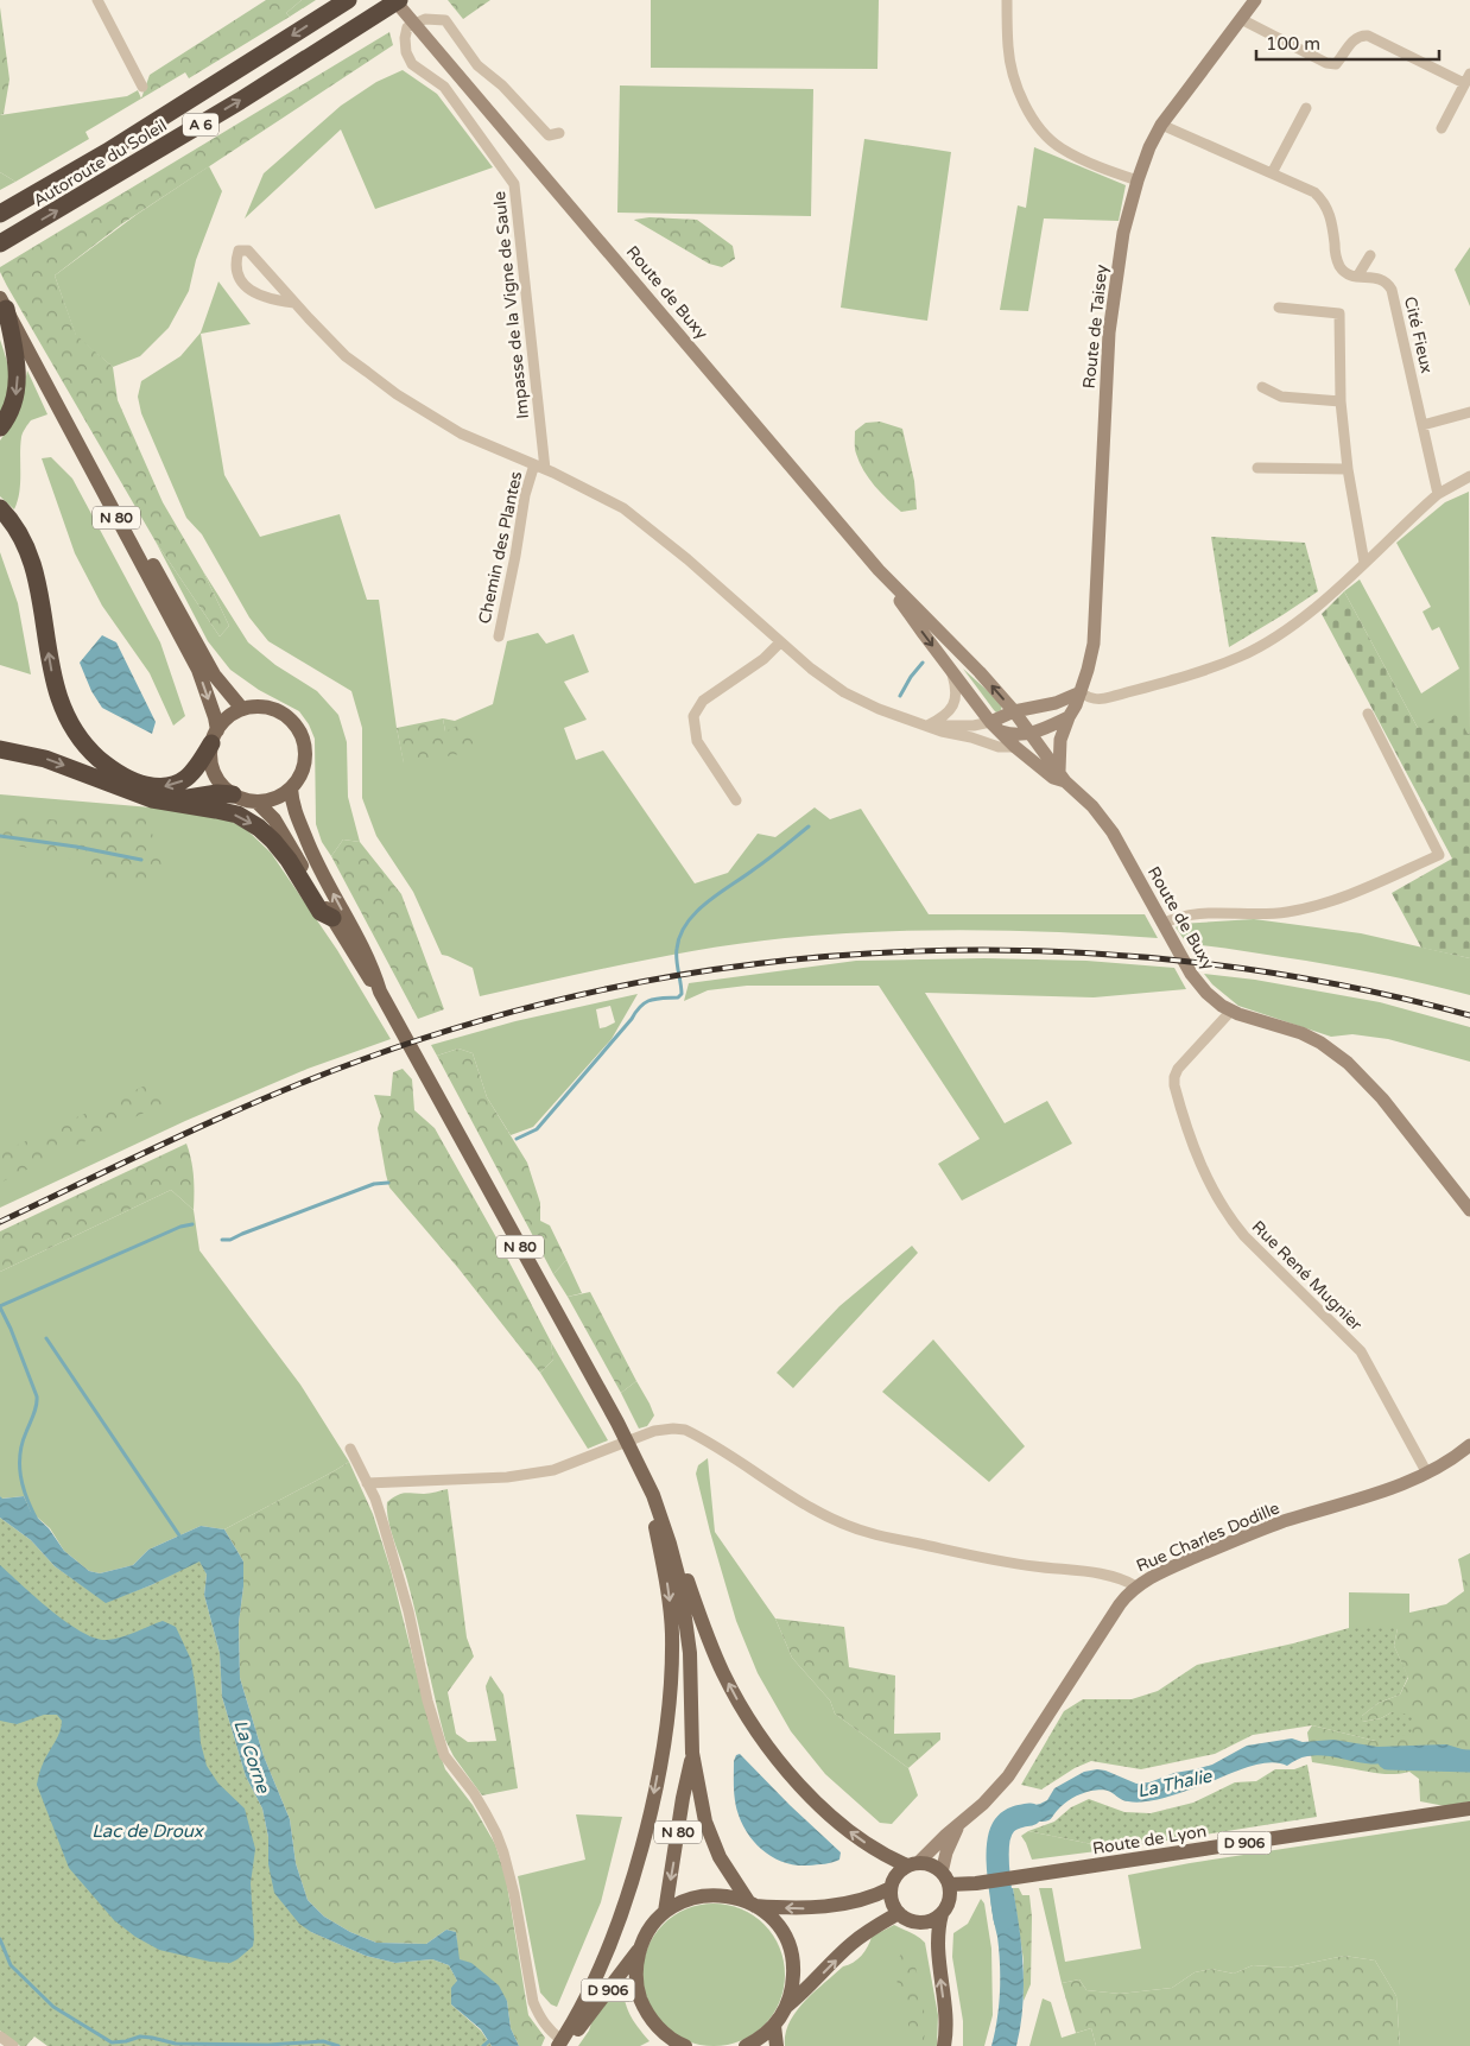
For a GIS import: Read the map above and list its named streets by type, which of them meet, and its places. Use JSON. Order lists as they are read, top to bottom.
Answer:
{
  "streets": {
    "highway": ["A 6", "Autoroute du Soleil"],
    "main road": [
      "Route de Buxy",
      "Route de Taisey",
      "N 80",
      "Rue Charles Dodille",
      "Route de Lyon",
      "D 906"
    ],
    "street": [
      "Impasse de la Vigne de Saule",
      "Cité Fieux",
      "Chemin des Plantes",
      "Rue René Mugnier"
    ]
  },
  "crossings": [
    ["Autoroute du Soleil", "Route de Buxy"],
    ["Route de Buxy", "Route de Taisey"],
    ["Route de Buxy", "Rue René Mugnier"],
    ["Impasse de la Vigne de Saule", "Chemin des Plantes"],
    ["Route de Taisey", "Cité Fieux"],
    ["Rue René Mugnier", "Rue Charles Dodille"],
    ["Rue Charles Dodille", "Route de Lyon"]
  ],
  "water": ["La Corne", "La Thalie", "Lac de Droux"],
  "scale_bar": "100 m"
}
